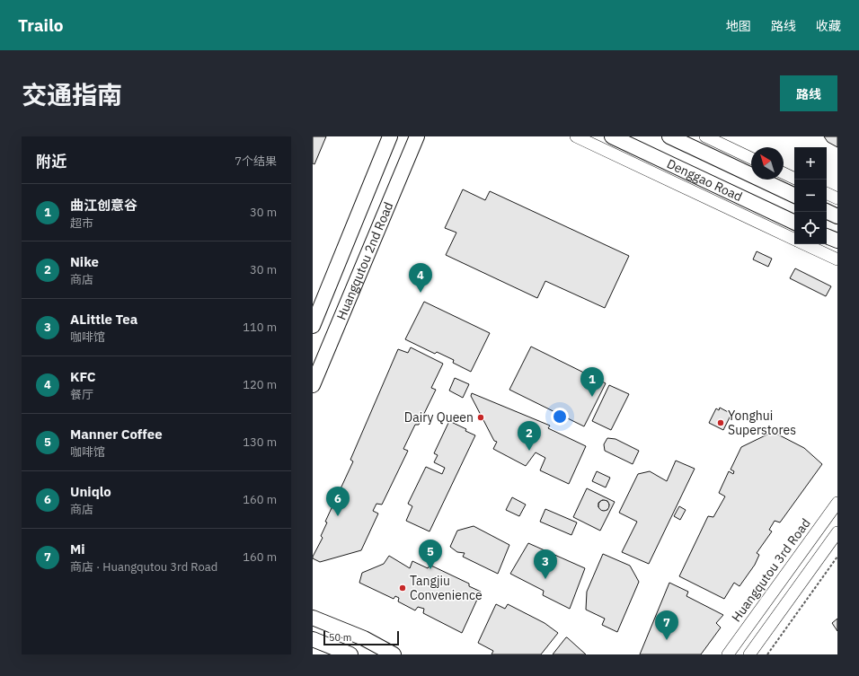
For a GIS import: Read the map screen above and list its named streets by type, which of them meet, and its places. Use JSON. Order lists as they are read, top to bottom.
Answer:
{
  "streets": {
    "main road": ["Denggao Road", "Huangqutou 2nd Road"],
    "street": ["Huangqutou 3rd Road"]
  },
  "places": ["Dairy Queen", "Yonghui Superstores", "Tangjiu Convenience"],
  "scale_bar": "50 m",
  "north": "top left",
  "page": {
    "header": "Trailo",
    "nav": ["地图", "路线", "收藏"],
    "title": "交通指南",
    "buttons": "路线",
    "heading": ["附近", "7个结果"],
    "map_buttons": ["+", "−"],
    "list": [
      {
        "mark": "1",
        "name": "曲江创意谷",
        "note": "超市",
        "value": "30 m"
      },
      {
        "mark": "2",
        "name": "Nike",
        "note": "商店",
        "value": "30 m"
      },
      {
        "mark": "3",
        "name": "ALittle Tea",
        "note": "咖啡馆",
        "value": "110 m"
      },
      {
        "mark": "4",
        "name": "KFC",
        "note": "餐厅",
        "value": "120 m"
      },
      {
        "mark": "5",
        "name": "Manner Coffee",
        "note": "咖啡馆",
        "value": "130 m"
      },
      {
        "mark": "6",
        "name": "Uniqlo",
        "note": "商店",
        "value": "160 m"
      },
      {
        "mark": "7",
        "name": "Mi",
        "note": "商店 · Huangqutou 3rd Road",
        "value": "160 m"
      }
    ],
    "pins": [
      "4",
      "1",
      "2",
      "6",
      "5",
      "3",
      "7"
    ],
    "scale": "50 m"
  }
}
